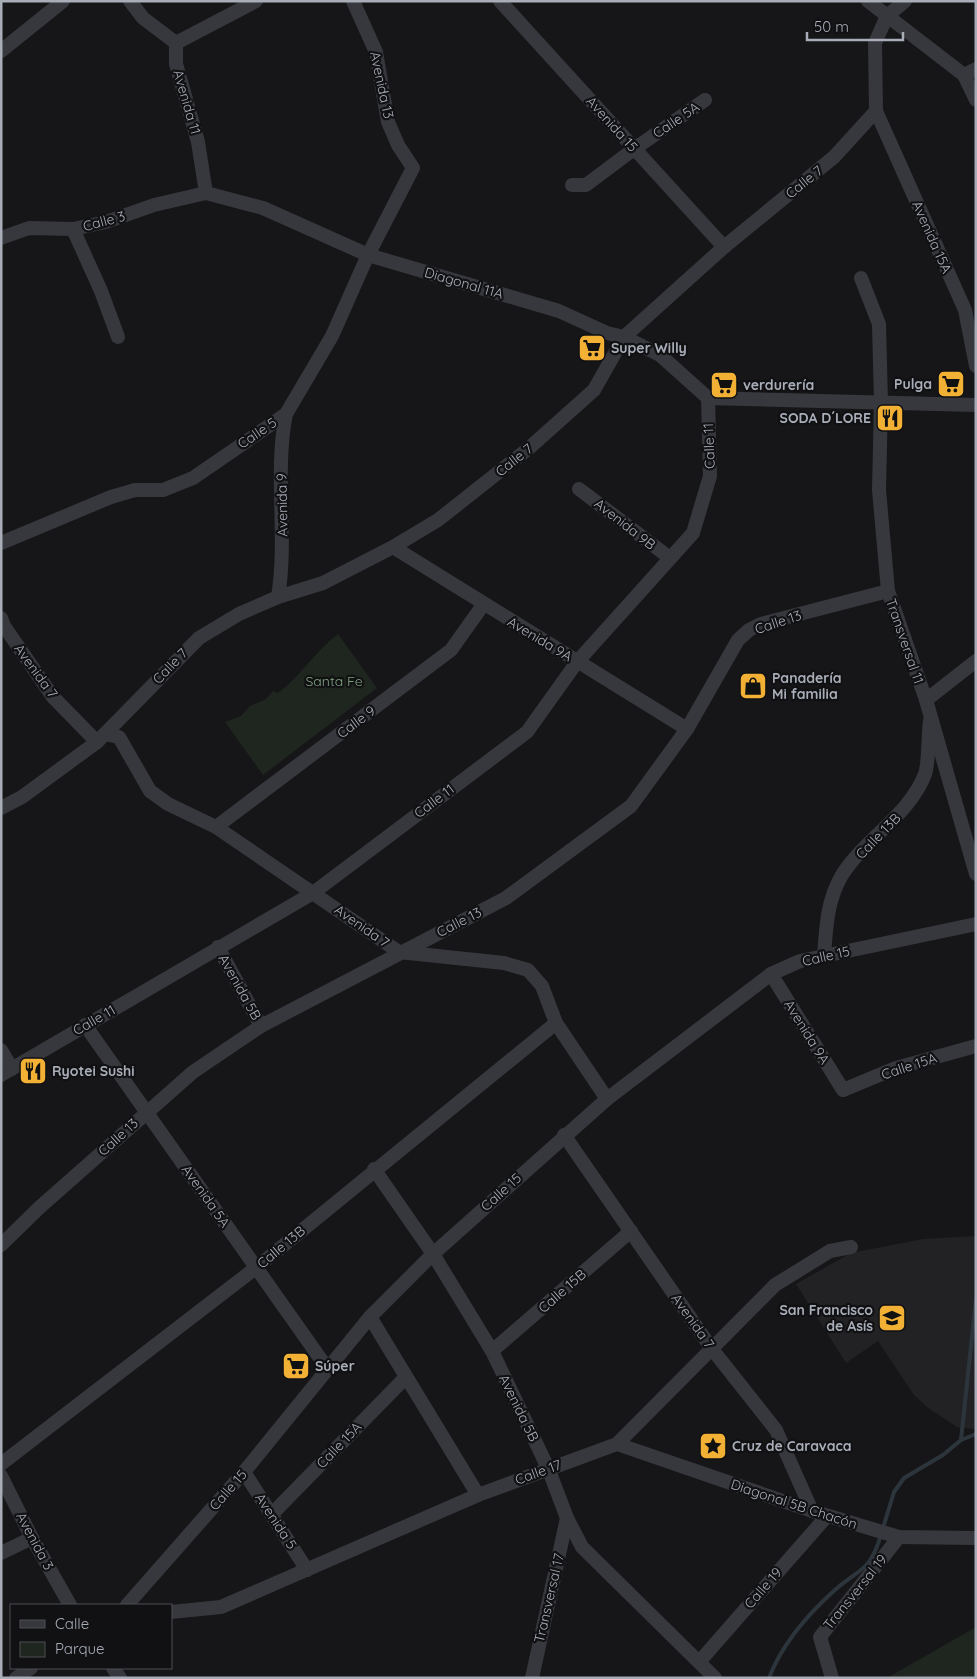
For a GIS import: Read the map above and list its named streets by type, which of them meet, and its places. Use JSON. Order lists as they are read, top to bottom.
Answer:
{
  "streets": {
    "street": [
      "Avenida 13",
      "Avenida 11",
      "Calle 5A",
      "Avenida 15",
      "Calle 7",
      "Calle 3",
      "Avenida 15A",
      "Diagonal 11A",
      "Calle 5",
      "Calle 11",
      "Avenida 9",
      "Avenida 9B",
      "Calle 13",
      "Avenida 9A",
      "Transversal 11",
      "Avenida 7",
      "Calle 9",
      "Calle 13B",
      "Calle 15",
      "Avenida 5B",
      "Calle 15A",
      "Avenida 5A",
      "Calle 15B",
      "Calle 17",
      "Diagonal 5B Chacón",
      "Avenida 5",
      "Avenida 3",
      "Calle 19",
      "Transversal 19",
      "Transversal 17"
    ]
  },
  "crossings": [
    ["Avenida 13", "Calle 5"],
    ["Avenida 11", "Calle 3"],
    ["Avenida 11", "Diagonal 11A"],
    ["Calle 5A", "Avenida 15"],
    ["Avenida 15", "Calle 7"],
    ["Calle 7", "Avenida 15A"],
    ["Calle 7", "Diagonal 11A"],
    ["Calle 7", "Avenida 9"],
    ["Calle 7", "Avenida 9A"],
    ["Calle 7", "Avenida 7"],
    ["Calle 3", "Diagonal 11A"],
    ["Diagonal 11A", "Calle 5"],
    ["Diagonal 11A", "Calle 11"],
    ["Calle 5", "Avenida 9"],
    ["Calle 11", "Avenida 9B"],
    ["Calle 11", "Avenida 9A"],
    ["Calle 11", "Avenida 7"],
    ["Calle 11", "Avenida 5B"],
    ["Calle 11", "Avenida 5A"],
    ["Calle 13", "Avenida 9A"],
    ["Calle 13", "Transversal 11"],
    ["Calle 13", "Avenida 7"],
    ["Calle 13", "Avenida 5B"],
    ["Calle 13", "Avenida 5A"],
    ["Avenida 9A", "Calle 9"],
    ["Avenida 9A", "Calle 15"],
    ["Avenida 9A", "Calle 15A"],
    ["Transversal 11", "Calle 13B"],
    ["Avenida 7", "Calle 9"],
    ["Avenida 7", "Calle 13B"],
    ["Avenida 7", "Calle 15"],
    ["Avenida 7", "Calle 15B"],
    ["Avenida 7", "Calle 17"],
    ["Avenida 7", "Diagonal 5B Chacón"],
    ["Calle 13B", "Calle 15"],
    ["Calle 13B", "Avenida 5B"],
    ["Calle 13B", "Avenida 5A"],
    ["Calle 15", "Avenida 5B"],
    ["Calle 15", "Avenida 5A"],
    ["Calle 15", "Avenida 5"],
    ["Avenida 5B", "Calle 15B"],
    ["Avenida 5B", "Calle 17"],
    ["Avenida 5B", "Calle 19"],
    ["Avenida 5B", "Transversal 17"],
    ["Calle 15A", "Avenida 5"],
    ["Calle 17", "Diagonal 5B Chacón"],
    ["Calle 17", "Avenida 5"],
    ["Diagonal 5B Chacón", "Calle 19"],
    ["Diagonal 5B Chacón", "Transversal 19"]
  ],
  "parks": ["Santa Fe"],
  "places": {
    "supermarket": [
      "Super Willy",
      "Pulga",
      "verdurería",
      "Súper"
    ],
    "restaurant": ["SODA D´LORE", "Ryotei Sushi"],
    "shop": ["Panadería Mi familia"],
    "school or university": ["San Francisco de Asís"],
    "place": ["Cruz de Caravaca"]
  },
  "legend": ["Calle", "Parque"],
  "scale_bar": "50 m"
}
